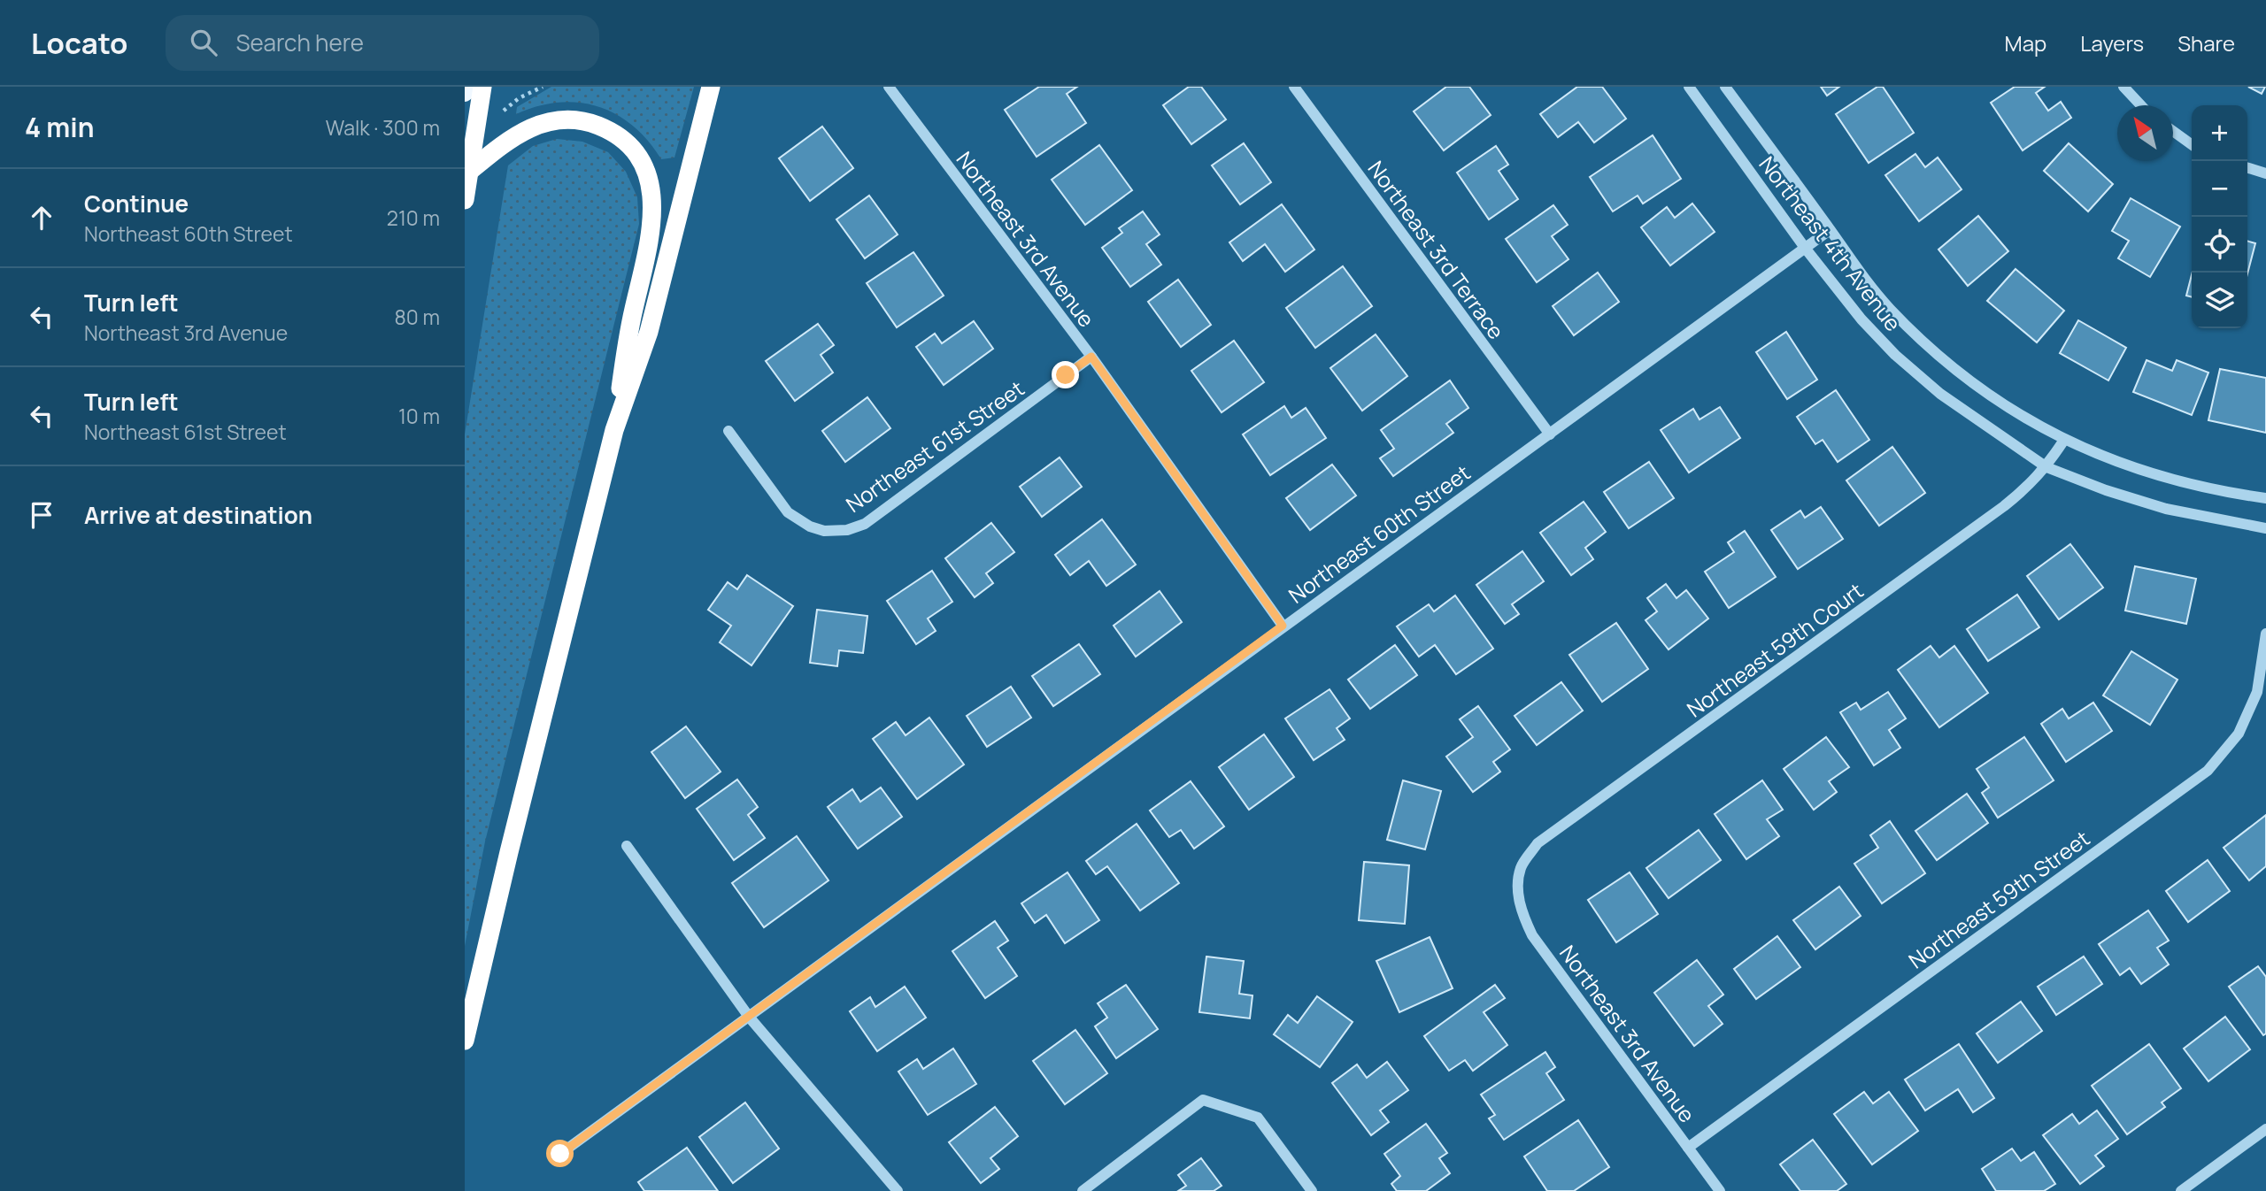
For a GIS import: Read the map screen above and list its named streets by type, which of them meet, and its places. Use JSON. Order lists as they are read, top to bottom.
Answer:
{
  "streets": {
    "street": [
      "Northeast 3rd Avenue",
      "Northeast 4th Avenue",
      "Northeast 3rd Terrace",
      "Northeast 61st Street",
      "Northeast 60th Street",
      "Northeast 59th Court",
      "Northeast 59th Street"
    ]
  },
  "crossings": [
    ["Northeast 3rd Avenue", "Northeast 61st Street"],
    ["Northeast 3rd Avenue", "Northeast 60th Street"],
    ["Northeast 3rd Avenue", "Northeast 59th Court"],
    ["Northeast 3rd Avenue", "Northeast 59th Street"],
    ["Northeast 4th Avenue", "Northeast 60th Street"],
    ["Northeast 4th Avenue", "Northeast 59th Court"],
    ["Northeast 3rd Terrace", "Northeast 60th Street"]
  ],
  "north": "top left",
  "page": {
    "header": "Locato",
    "search": "Search here",
    "nav": ["Map", "Layers", "Share"],
    "heading": ["4 min", "Walk · 300 m"],
    "map_buttons": ["+", "−"],
    "list": [
      ["Continue", "Northeast 60th Street", "210 m"],
      ["Turn left", "Northeast 3rd Avenue", "80 m"],
      ["Turn left", "Northeast 61st Street", "10 m"],
      "Arrive at destination"
    ]
  }
}
